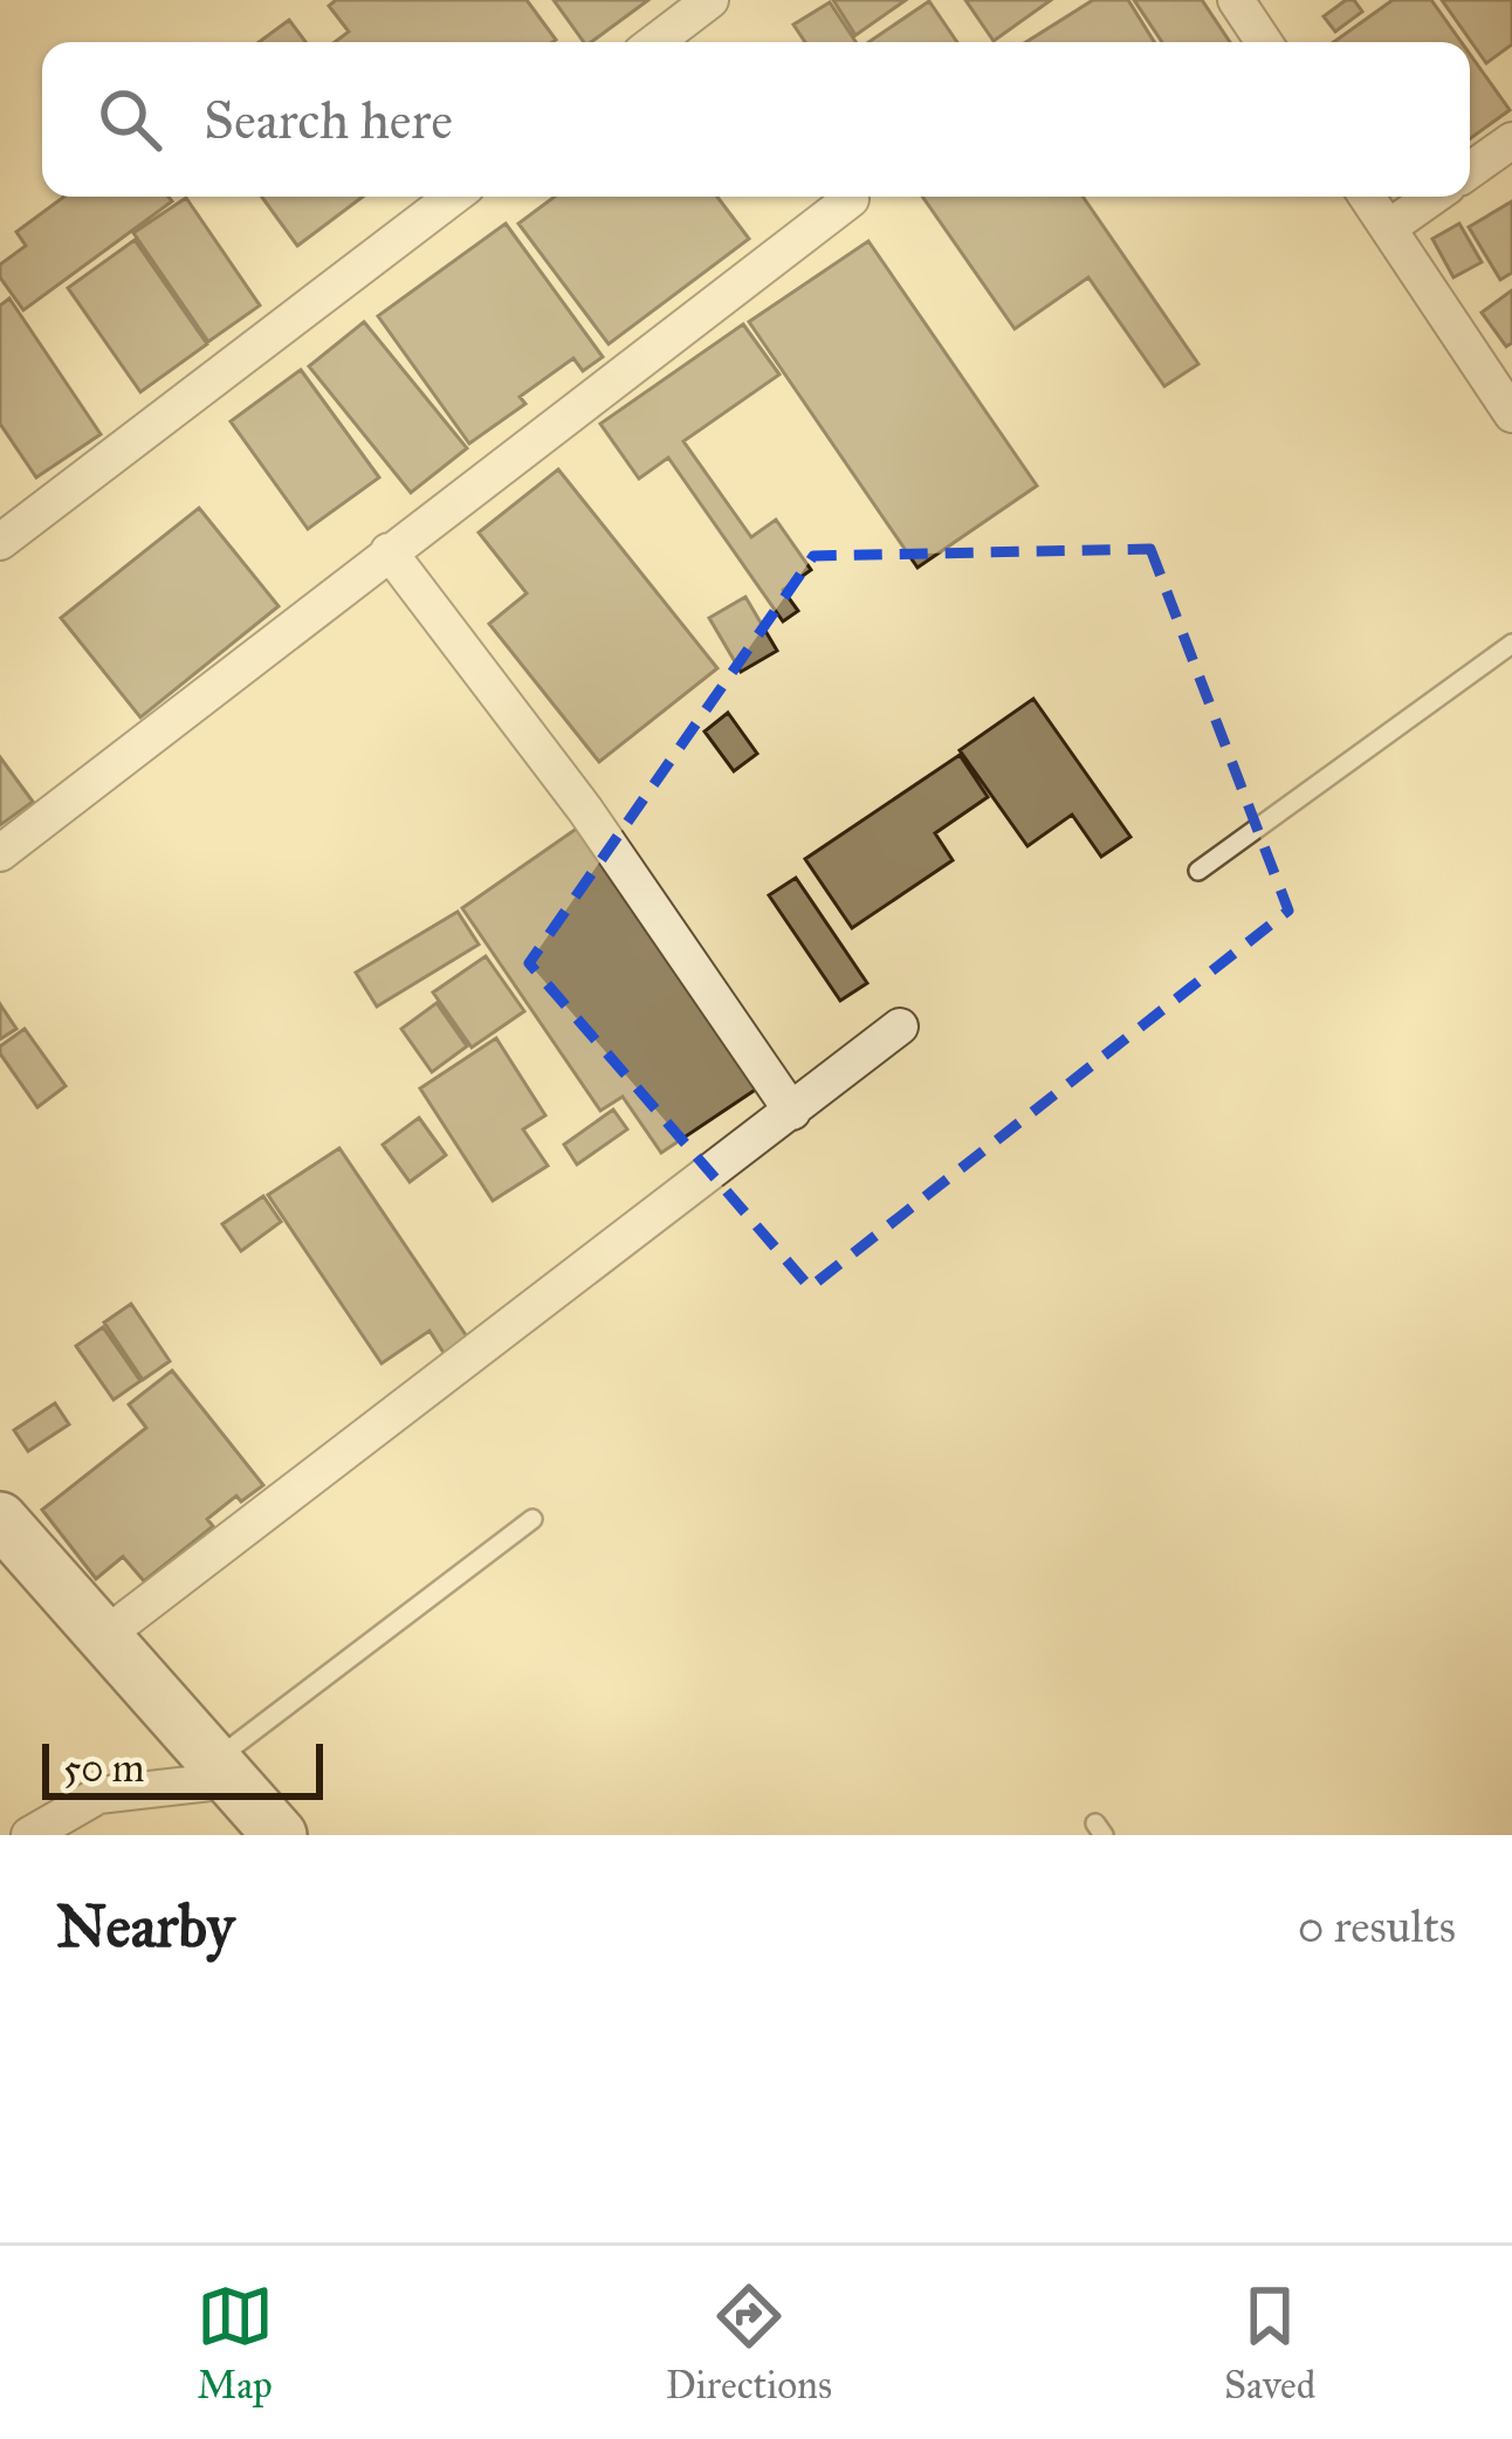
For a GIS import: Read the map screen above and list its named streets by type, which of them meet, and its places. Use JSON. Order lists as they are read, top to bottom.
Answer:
{
  "scale_bar": "50 m",
  "page": {
    "search": "Search here",
    "scale": "50 m",
    "heading": ["Nearby", "0 results"],
    "nav": ["Map", "Directions", "Saved"]
  }
}
